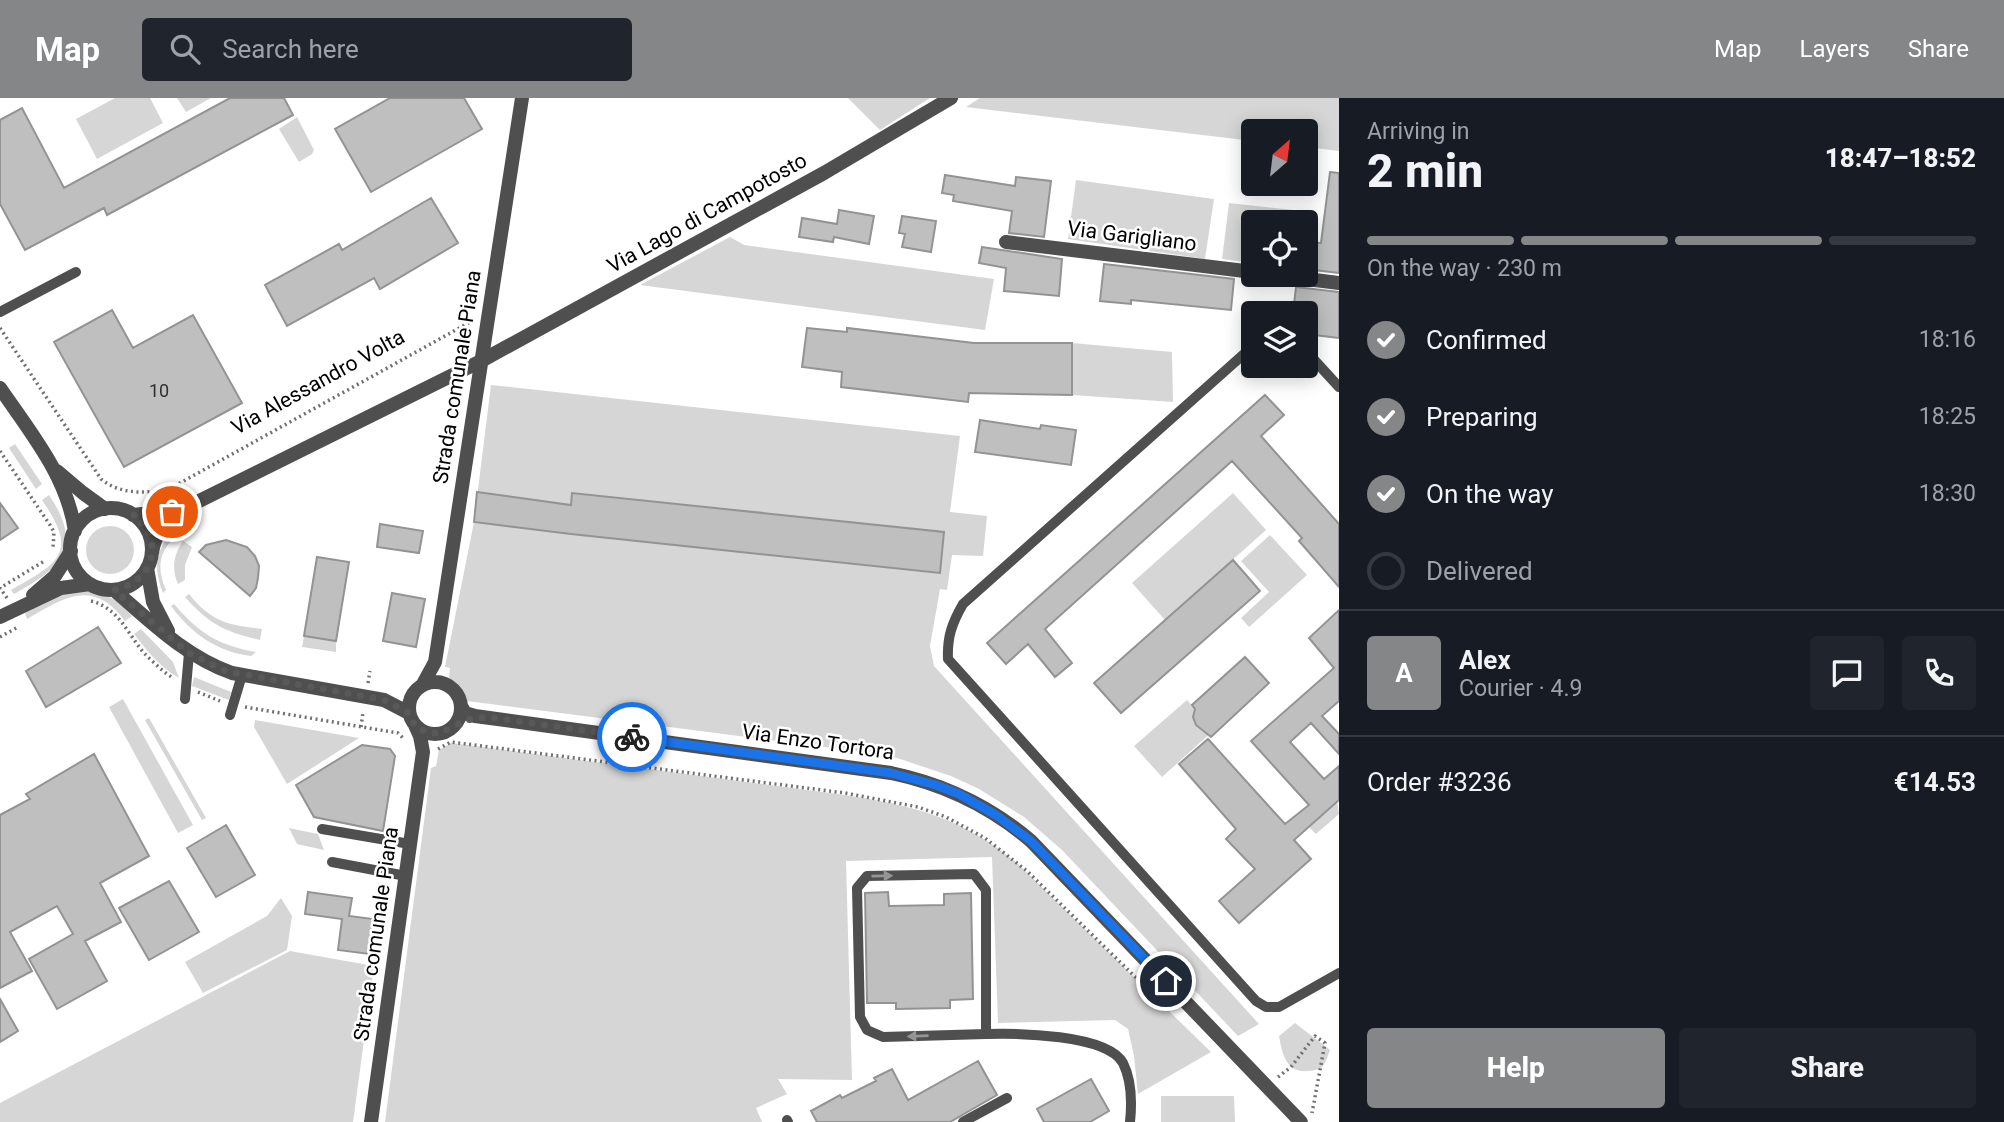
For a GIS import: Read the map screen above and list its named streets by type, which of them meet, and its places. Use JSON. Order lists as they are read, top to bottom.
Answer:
{
  "streets": {
    "street": [
      "Via Lago di Campotosto",
      "Via Garigliano",
      "Strada comunale Piana",
      "Via Enzo Tortora"
    ],
    "path": ["Via Alessandro Volta"]
  },
  "crossings": [
    ["Via Lago di Campotosto", "Strada comunale Piana"],
    ["Strada comunale Piana", "Via Alessandro Volta"],
    ["Strada comunale Piana", "Via Enzo Tortora"]
  ],
  "house_numbers": ["10"],
  "north": "top right",
  "page": {
    "header": "Map",
    "search": "Search here",
    "nav": ["Map", "Layers", "Share"],
    "heading": ["2 min", "Arriving in", "18:47–18:52"],
    "panel": [
      "Alex",
      "Courier · 4.9",
      "Order #3236",
      "€14.53"
    ],
    "bar": "On the way · 230 m",
    "list": [
      ["Confirmed", "18:16"],
      ["Preparing", "18:25"],
      ["On the way", "18:30"],
      "Delivered"
    ],
    "round": "A",
    "buttons": ["Help", "Share"]
  }
}
